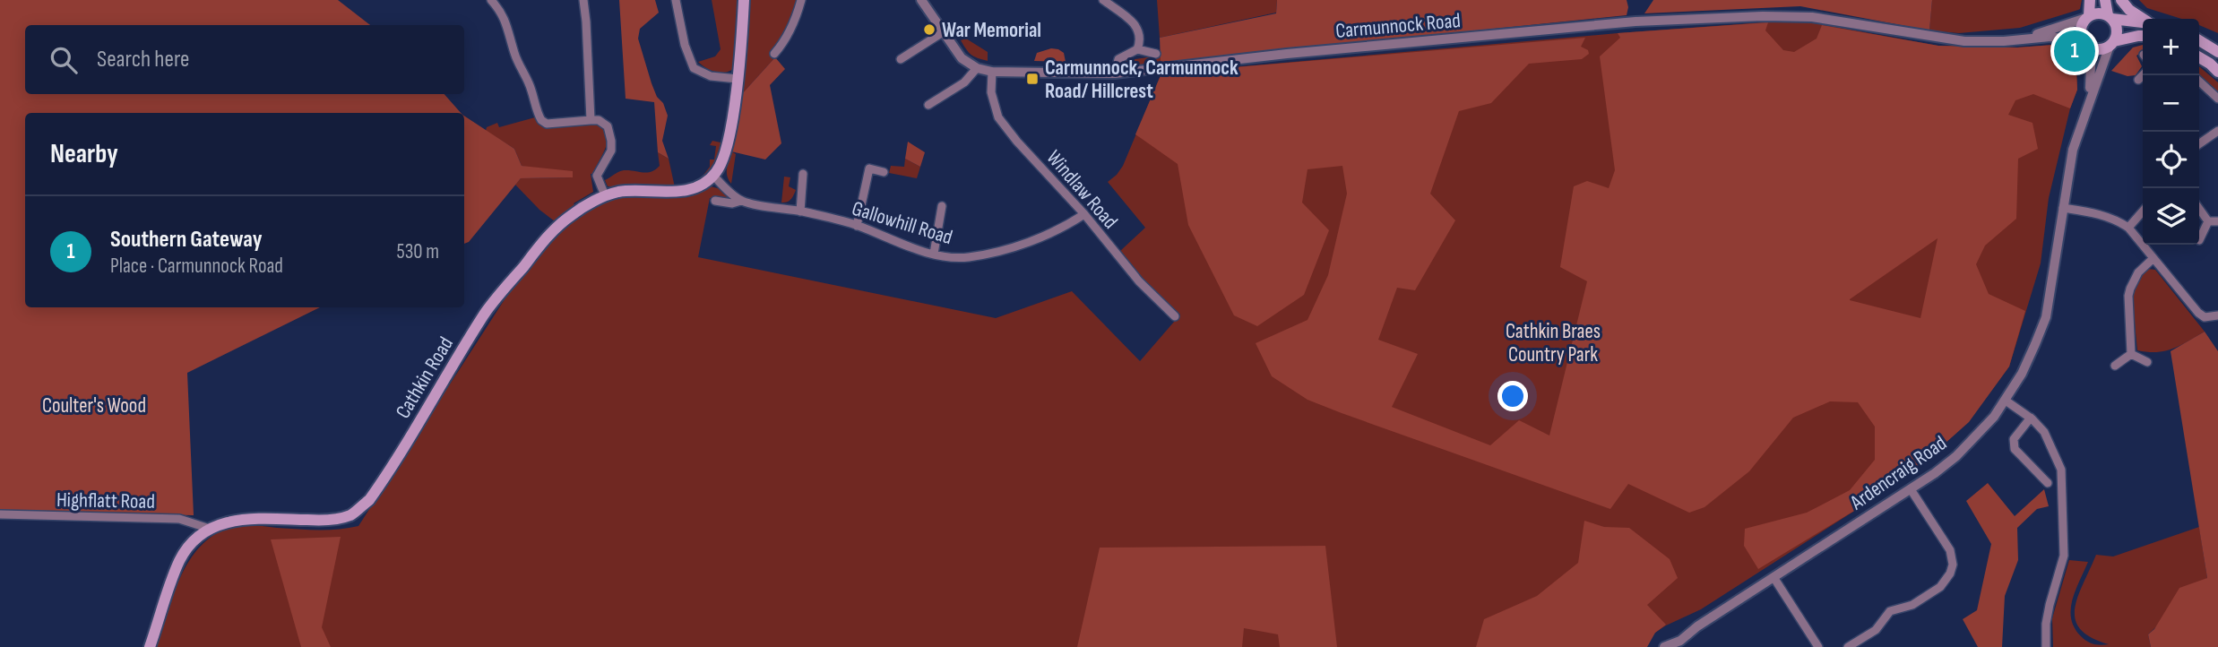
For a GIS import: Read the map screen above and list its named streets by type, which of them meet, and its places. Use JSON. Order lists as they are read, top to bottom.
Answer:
{
  "streets": {
    "main road": ["Cathkin Road"],
    "street": [
      "Carmunnock Road",
      "Windlaw Road",
      "Gallowhill Road",
      "Ardencraig Road",
      "Highflatt Road"
    ]
  },
  "crossings": [
    ["Carmunnock Road", "Windlaw Road"],
    ["Carmunnock Road", "Ardencraig Road"],
    ["Windlaw Road", "Gallowhill Road"],
    ["Cathkin Road", "Highflatt Road"]
  ],
  "parks": ["Cathkin Braes Country Park", "Coulter's Wood"],
  "places": {
    "other": ["War Memorial"],
    "transit": ["Carmunnock, Carmunnock Road/ Hillcrest"]
  },
  "page": {
    "map_buttons": ["+", "−"],
    "search": "Search here",
    "pins": "1",
    "heading": "Nearby",
    "list": [
      {
        "mark": "1",
        "name": "Southern Gateway",
        "note": "Place · Carmunnock Road",
        "value": "530 m"
      }
    ]
  }
}
